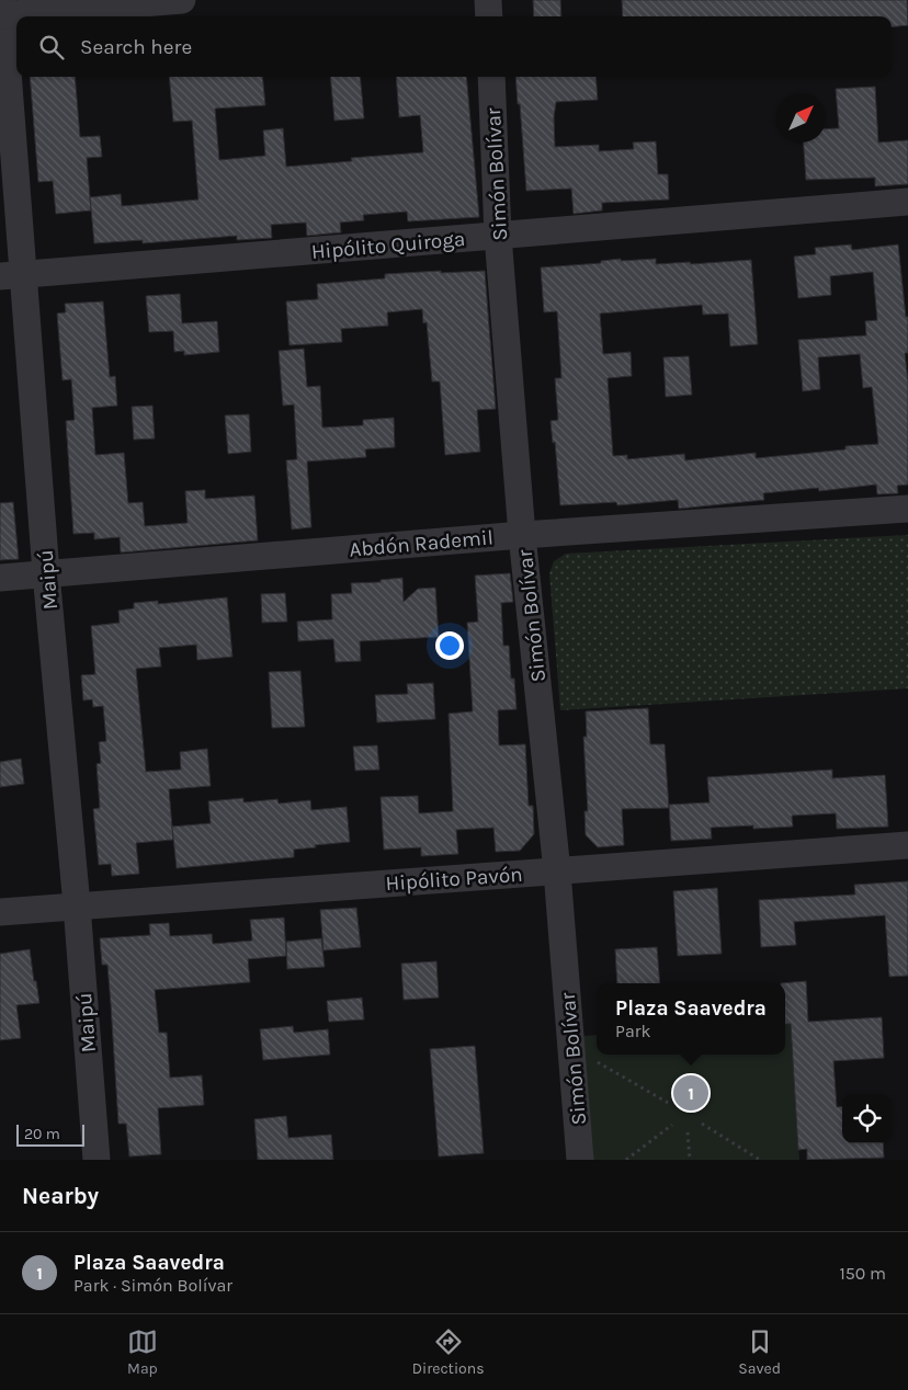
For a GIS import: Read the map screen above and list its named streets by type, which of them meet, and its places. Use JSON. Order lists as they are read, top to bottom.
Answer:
{
  "streets": {
    "street": [
      "Simón Bolívar",
      "Hipólito Quiroga",
      "Abdón Rademil",
      "Maipú",
      "Hipólito Pavón"
    ]
  },
  "crossings": [
    ["Simón Bolívar", "Hipólito Quiroga"],
    ["Simón Bolívar", "Abdón Rademil"],
    ["Simón Bolívar", "Hipólito Pavón"],
    ["Hipólito Quiroga", "Maipú"],
    ["Abdón Rademil", "Maipú"],
    ["Maipú", "Hipólito Pavón"]
  ],
  "scale_bar": "20 m",
  "north": "top right",
  "page": {
    "search": "Search here",
    "popup": ["Plaza Saavedra", "Park"],
    "pins": "1",
    "scale": "20 m",
    "heading": "Nearby",
    "list": [
      {
        "mark": "1",
        "name": "Plaza Saavedra",
        "note": "Park · Simón Bolívar",
        "value": "150 m"
      }
    ],
    "nav": ["Map", "Directions", "Saved"]
  }
}
